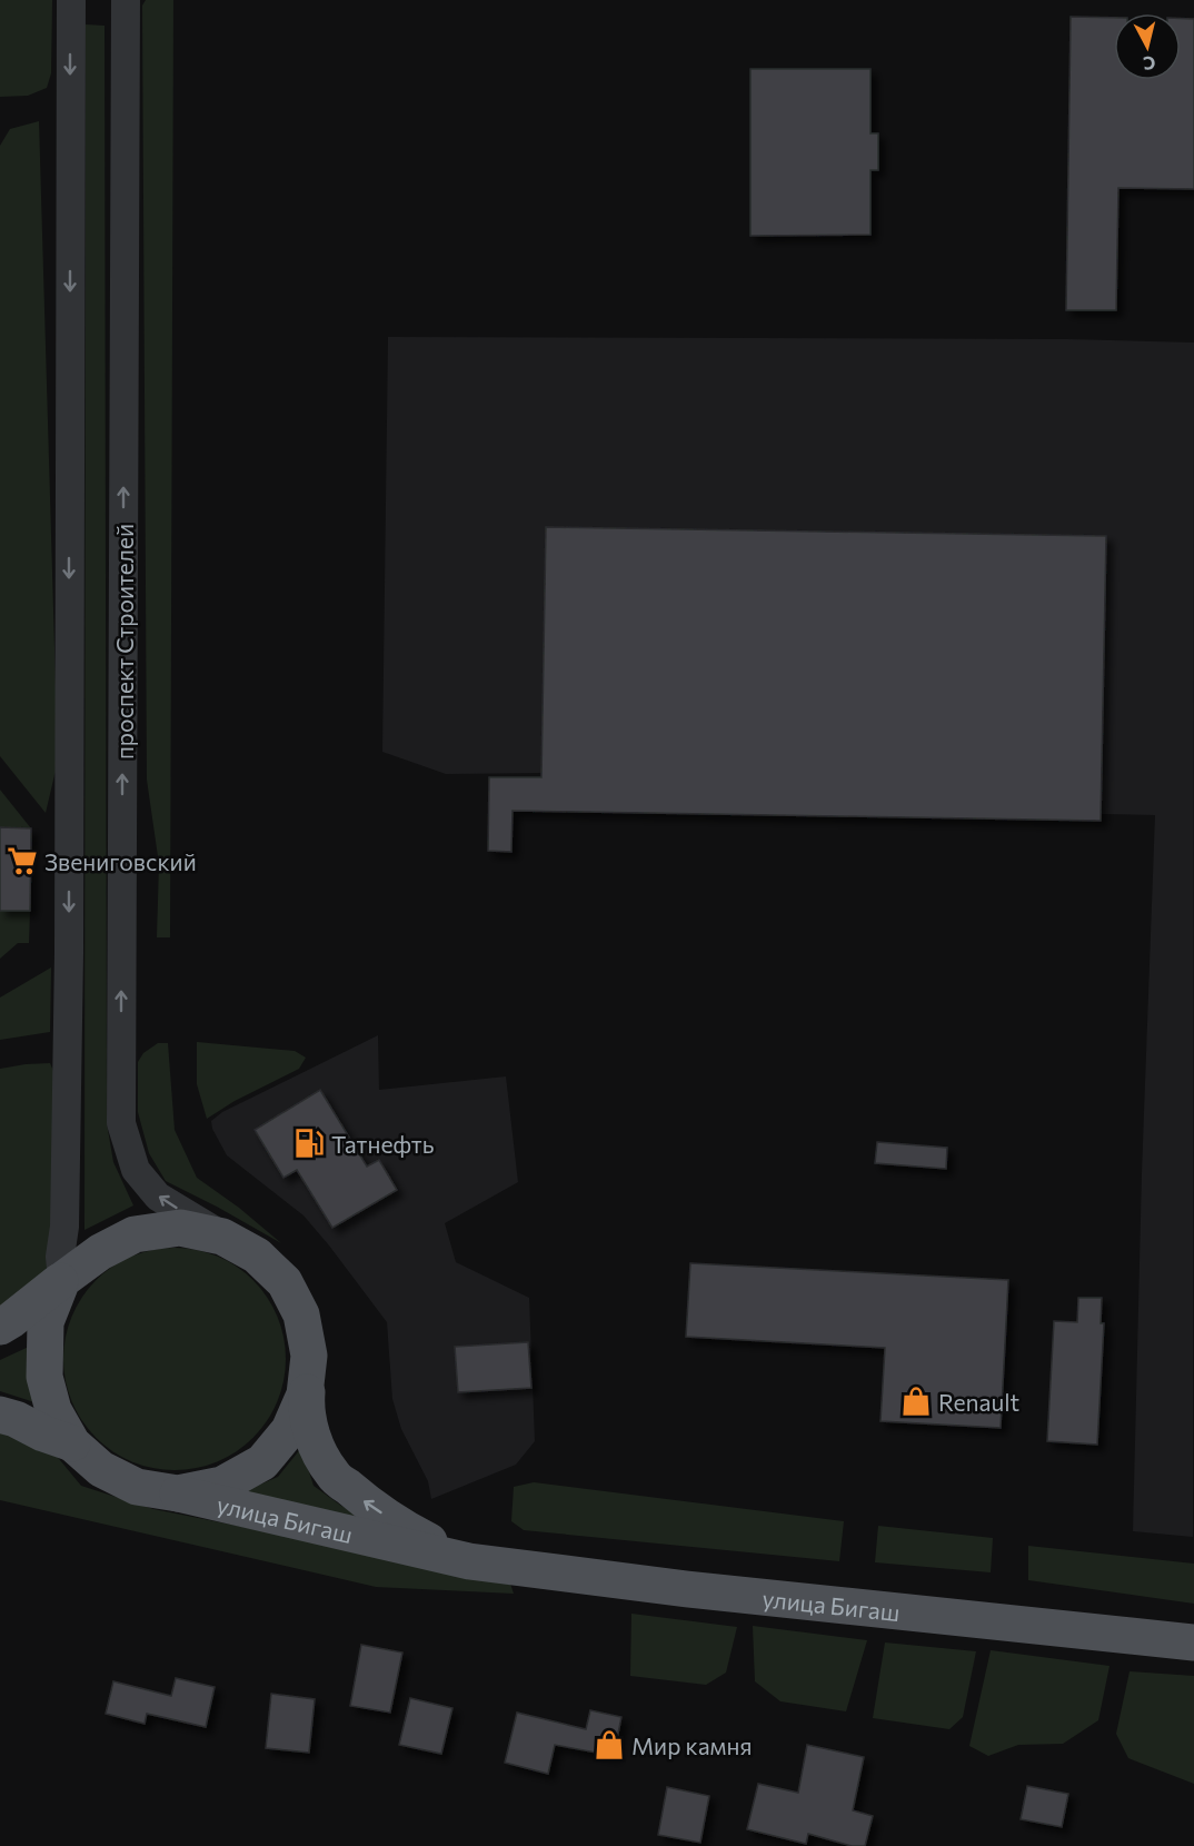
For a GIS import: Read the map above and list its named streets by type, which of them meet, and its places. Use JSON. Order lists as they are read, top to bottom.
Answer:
{
  "streets": {
    "main road": ["улица Бигаш"],
    "street": ["проспект Строителей"]
  },
  "places": {
    "supermarket": ["Звениговский"],
    "fuel station": ["Татнефть"],
    "shop": ["Renault", "Мир камня"]
  },
  "north": "bottom"
}
